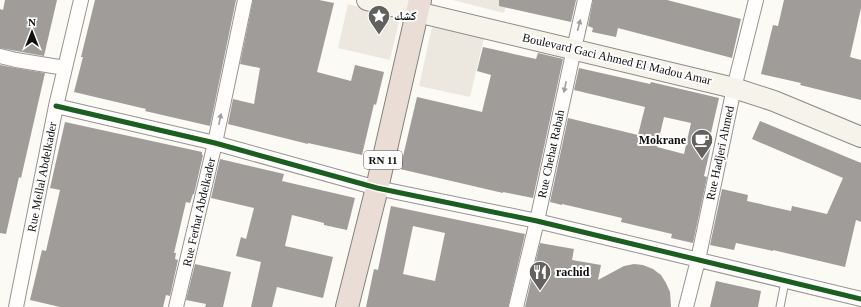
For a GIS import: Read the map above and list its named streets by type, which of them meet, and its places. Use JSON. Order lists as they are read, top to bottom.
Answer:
{
  "streets": {
    "highway": ["RN 11"],
    "main road": ["Boulevard Gaci Ahmed El Madou Amar"],
    "street": [
      "Rue Hadjeri Ahmed",
      "Rue Chehat Rabah",
      "Rue Mellal Abdelkader",
      "Rue Ferhat Abdelkader"
    ]
  },
  "crossings": [
    ["Boulevard Gaci Ahmed El Madou Amar", "Rue Hadjeri Ahmed"],
    ["Boulevard Gaci Ahmed El Madou Amar", "Rue Chehat Rabah"],
    ["Boulevard Gaci Ahmed El Madou Amar", "RN 11"]
  ],
  "one_way": ["Rue Ferhat Abdelkader"],
  "places": {
    "place": ["كشك"],
    "cafe": ["Mokrane"],
    "restaurant": ["rachid"]
  },
  "north": "top"
}
